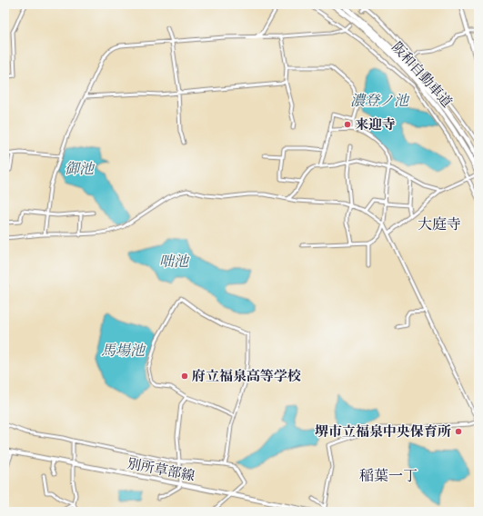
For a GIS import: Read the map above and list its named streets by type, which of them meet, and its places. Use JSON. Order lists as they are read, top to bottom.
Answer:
{
  "streets": {
    "highway": ["阪和自動車道"],
    "main road": ["別所草部線"]
  },
  "districts": ["大庭寺", "稲葉一丁"],
  "water": [
    "濃登ノ池",
    "御池",
    "咄池",
    "馬場池"
  ],
  "places": ["来迎寺", "府立福泉高等学校", "堺市立福泉中央保育所"]
}
